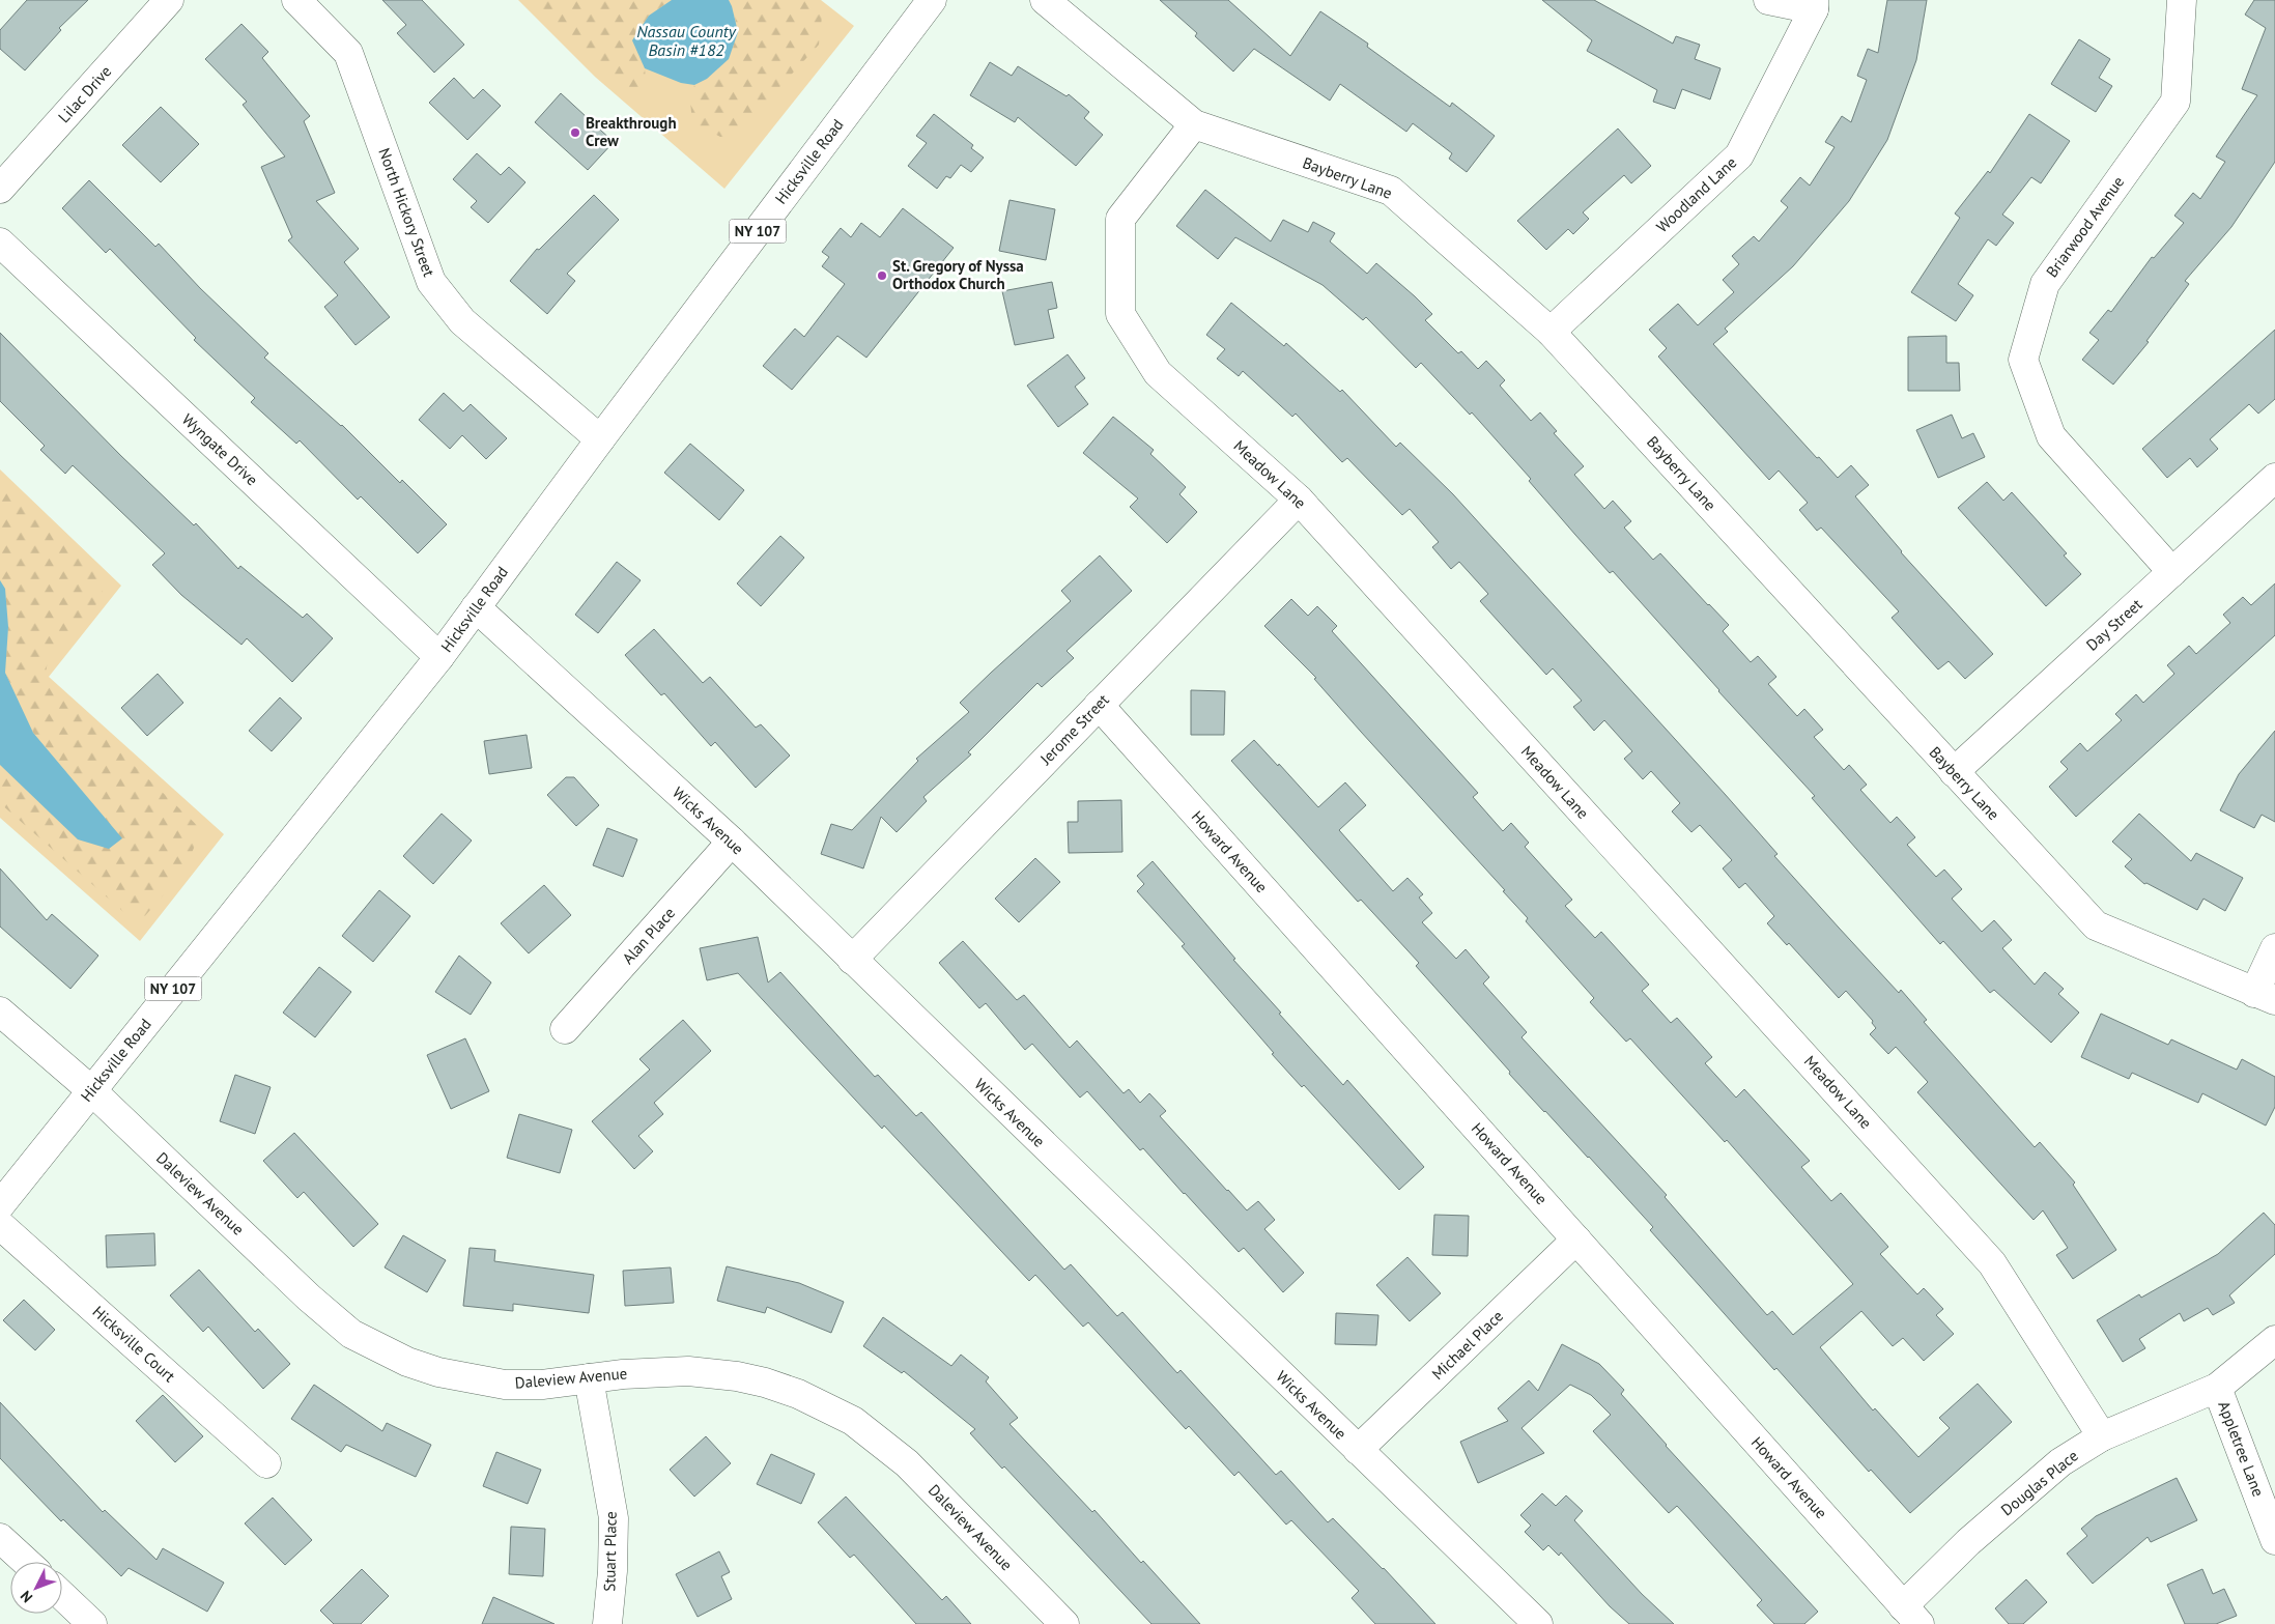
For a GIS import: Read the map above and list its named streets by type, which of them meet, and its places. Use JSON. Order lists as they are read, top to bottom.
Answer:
{
  "streets": {
    "street": [
      "Lilac Drive",
      "Hicksville Road",
      "Bayberry Lane",
      "Woodland Lane",
      "North Hickory Street",
      "Briarwood Avenue",
      "NY 107",
      "Wyngate Drive",
      "Meadow Lane",
      "Day Street",
      "Jerome Street",
      "Wicks Avenue",
      "Howard Avenue",
      "Alan Place",
      "Daleview Avenue",
      "Hicksville Court",
      "Michael Place",
      "Appletree Lane",
      "Douglas Place",
      "Stuart Place"
    ]
  },
  "crossings": [
    ["Hicksville Road", "North Hickory Street"],
    ["Hicksville Road", "Wyngate Drive"],
    ["Hicksville Road", "Wicks Avenue"],
    ["Hicksville Road", "Daleview Avenue"],
    ["Bayberry Lane", "Woodland Lane"],
    ["Bayberry Lane", "Meadow Lane"],
    ["Bayberry Lane", "Day Street"],
    ["Briarwood Avenue", "Day Street"],
    ["Meadow Lane", "Jerome Street"],
    ["Meadow Lane", "Douglas Place"],
    ["Jerome Street", "Wicks Avenue"],
    ["Jerome Street", "Howard Avenue"],
    ["Wicks Avenue", "Alan Place"],
    ["Wicks Avenue", "Michael Place"],
    ["Howard Avenue", "Michael Place"],
    ["Howard Avenue", "Douglas Place"],
    ["Daleview Avenue", "Stuart Place"],
    ["Appletree Lane", "Douglas Place"]
  ],
  "water": ["Nassau County Basin #182"],
  "places": ["Breakthrough Crew", "St. Gregory of Nyssa Orthodox Church"],
  "north": "bottom left"
}
